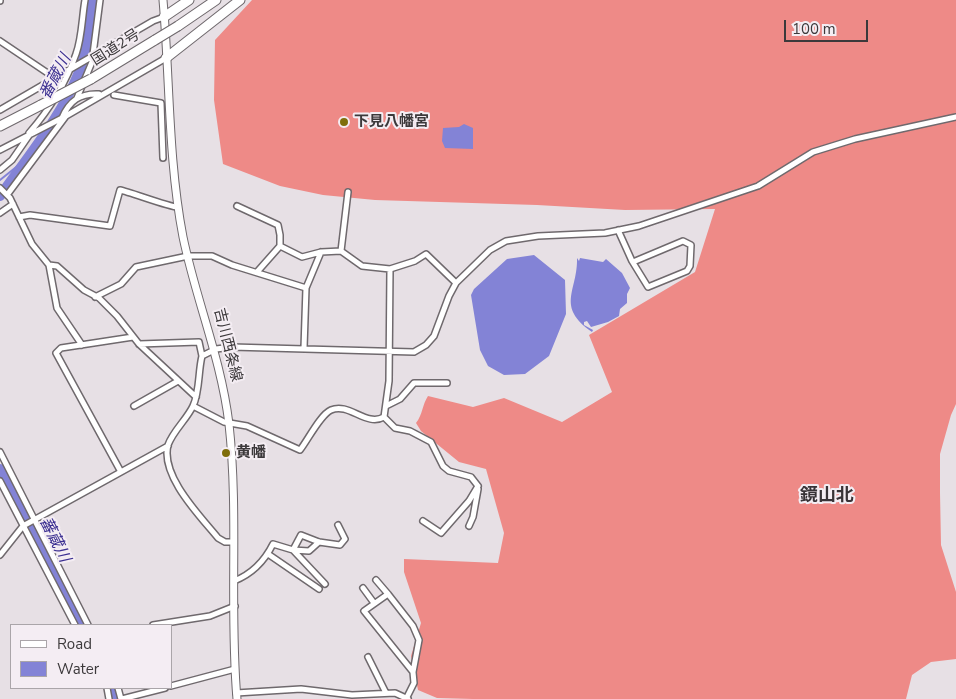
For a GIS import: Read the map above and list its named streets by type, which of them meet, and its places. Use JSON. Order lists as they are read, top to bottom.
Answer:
{
  "streets": {
    "highway": ["国道2号"],
    "main road": ["吉川西条線"]
  },
  "districts": ["鏡山北"],
  "water": ["番蔵川", "蕃蔵川"],
  "places": ["下見八幡宮", "黄幡"],
  "legend": ["Road", "Water"],
  "scale_bar": "100 m"
}
